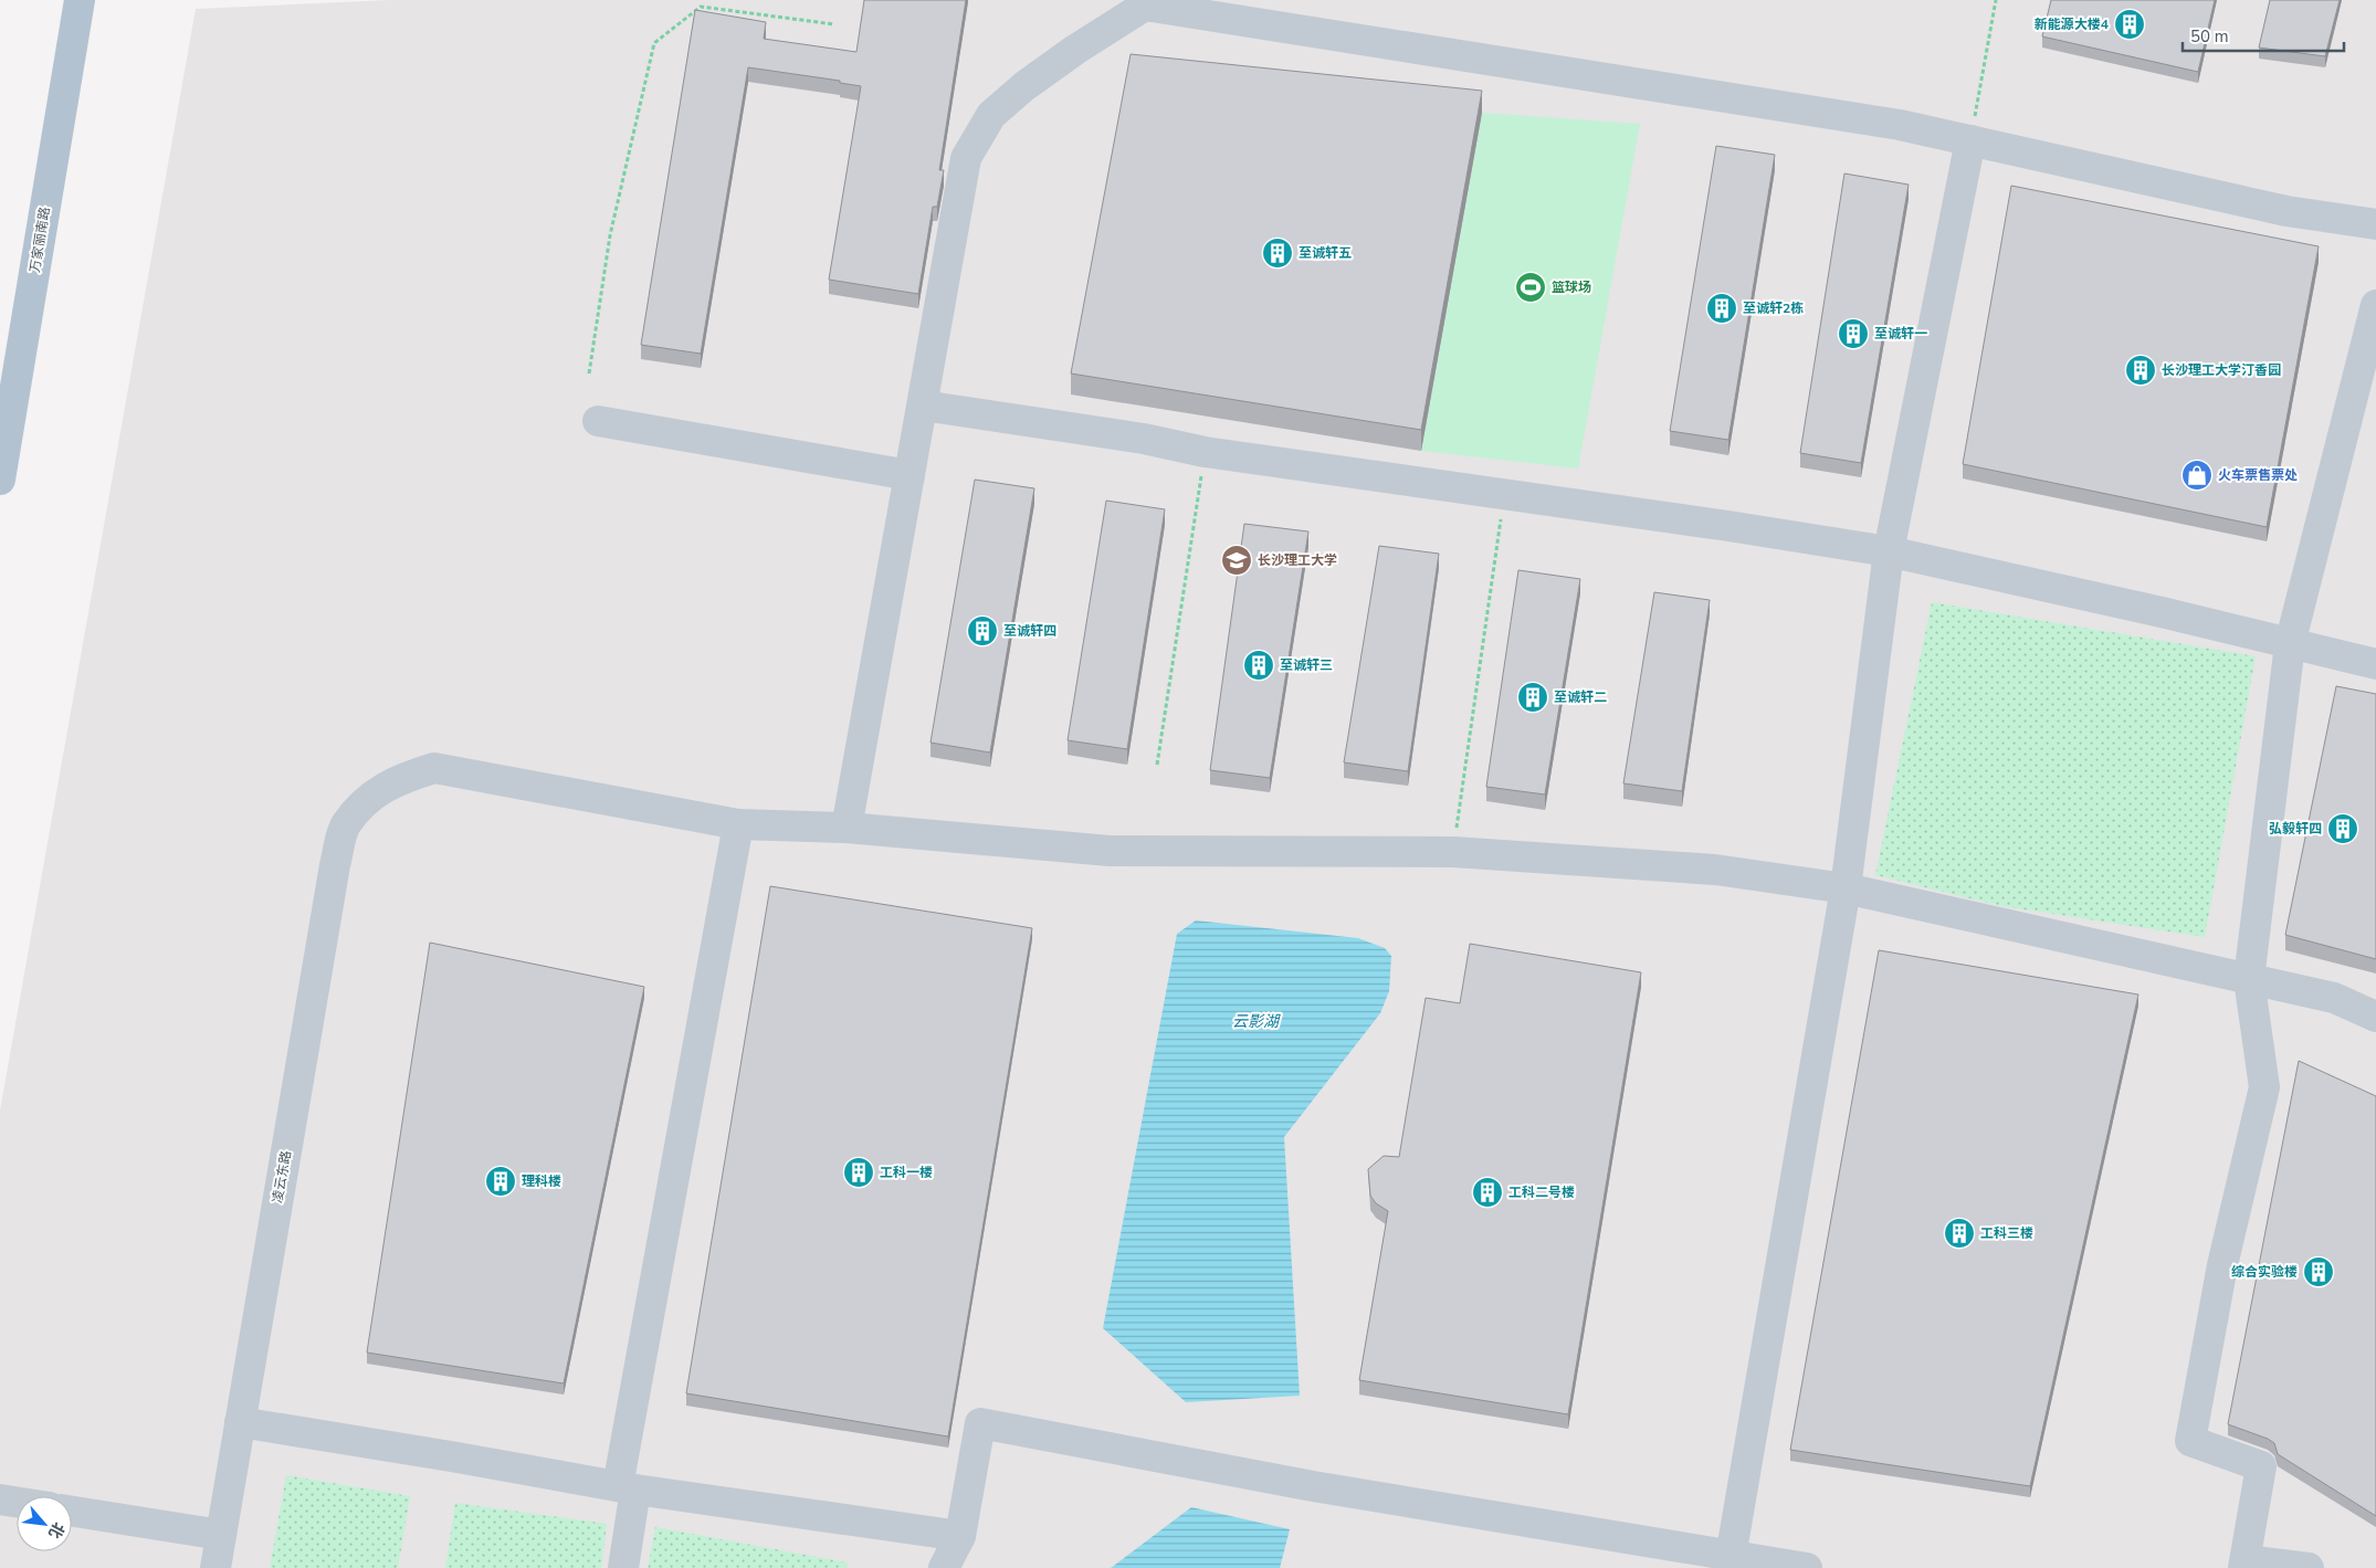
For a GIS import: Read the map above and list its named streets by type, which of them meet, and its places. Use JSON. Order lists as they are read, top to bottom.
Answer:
{
  "streets": {
    "main road": ["万家丽南路"],
    "street": ["凌云东路"]
  },
  "water": ["云影湖"],
  "places": {
    "building": [
      "新能源大楼4",
      "至诚轩五",
      "至诚轩2栋",
      "至诚轩一",
      "长沙理工大学汀香园",
      "至诚轩四",
      "至诚轩三",
      "至诚轩二",
      "弘毅轩四",
      "工科一楼",
      "理科楼",
      "工科二号楼",
      "工科三楼",
      "综合实验楼"
    ],
    "sports": ["篮球场"],
    "shop": ["火车票售票处"],
    "school or university": ["长沙理工大学"]
  },
  "scale_bar": "50 m",
  "north": "bottom right"
}
